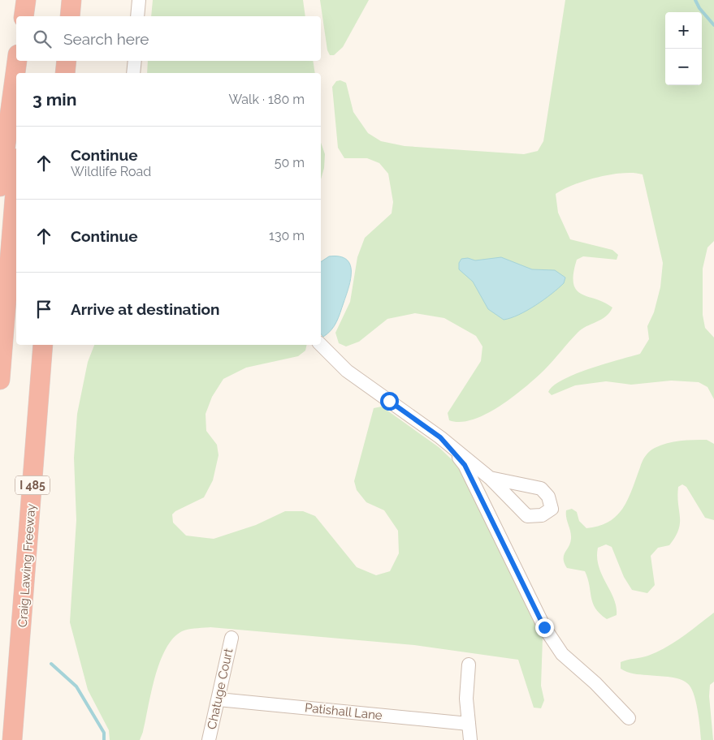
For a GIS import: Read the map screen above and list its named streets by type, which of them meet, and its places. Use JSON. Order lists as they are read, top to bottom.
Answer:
{
  "streets": {
    "highway": ["I 485", "Craig Lawing Freeway"],
    "street": ["Chatuge Court", "Patishall Lane"]
  },
  "crossings": [
    ["Chatuge Court", "Patishall Lane"]
  ],
  "page": {
    "map_buttons": ["+", "−"],
    "search": "Search here",
    "heading": ["3 min", "Walk · 180 m"],
    "list": [
      ["Continue", "Wildlife Road", "50 m"],
      ["Continue", "130 m"],
      "Arrive at destination"
    ]
  }
}
